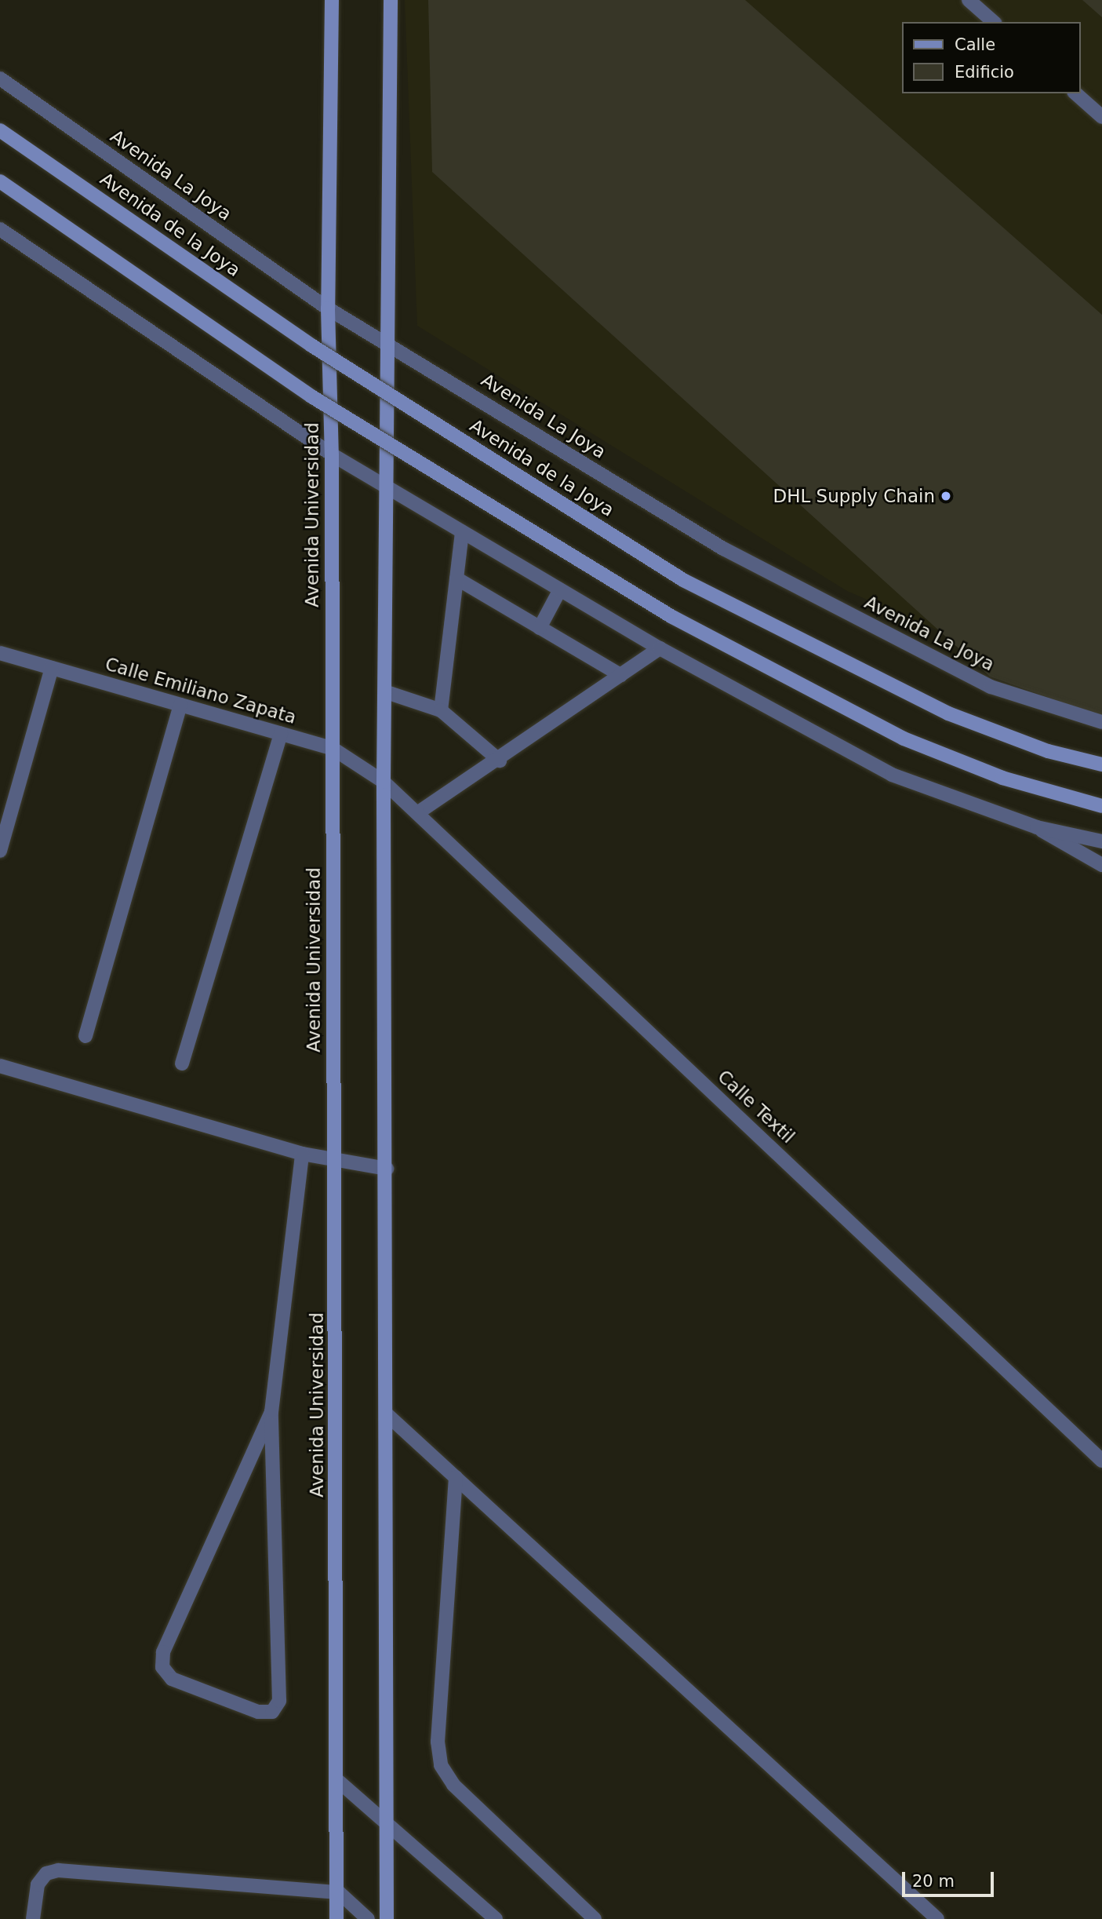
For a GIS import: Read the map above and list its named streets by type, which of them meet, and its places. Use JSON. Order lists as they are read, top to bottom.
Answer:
{
  "streets": {
    "main road": ["Avenida de la Joya", "Avenida Universidad"],
    "street": ["Avenida La Joya", "Calle Emiliano Zapata", "Calle Textil"]
  },
  "crossings": [
    ["Avenida La Joya", "Avenida Universidad"],
    ["Avenida Universidad", "Calle Emiliano Zapata"],
    ["Calle Emiliano Zapata", "Calle Textil"]
  ],
  "places": ["DHL Supply Chain"],
  "legend": ["Calle", "Edificio"],
  "scale_bar": "20 m"
}
